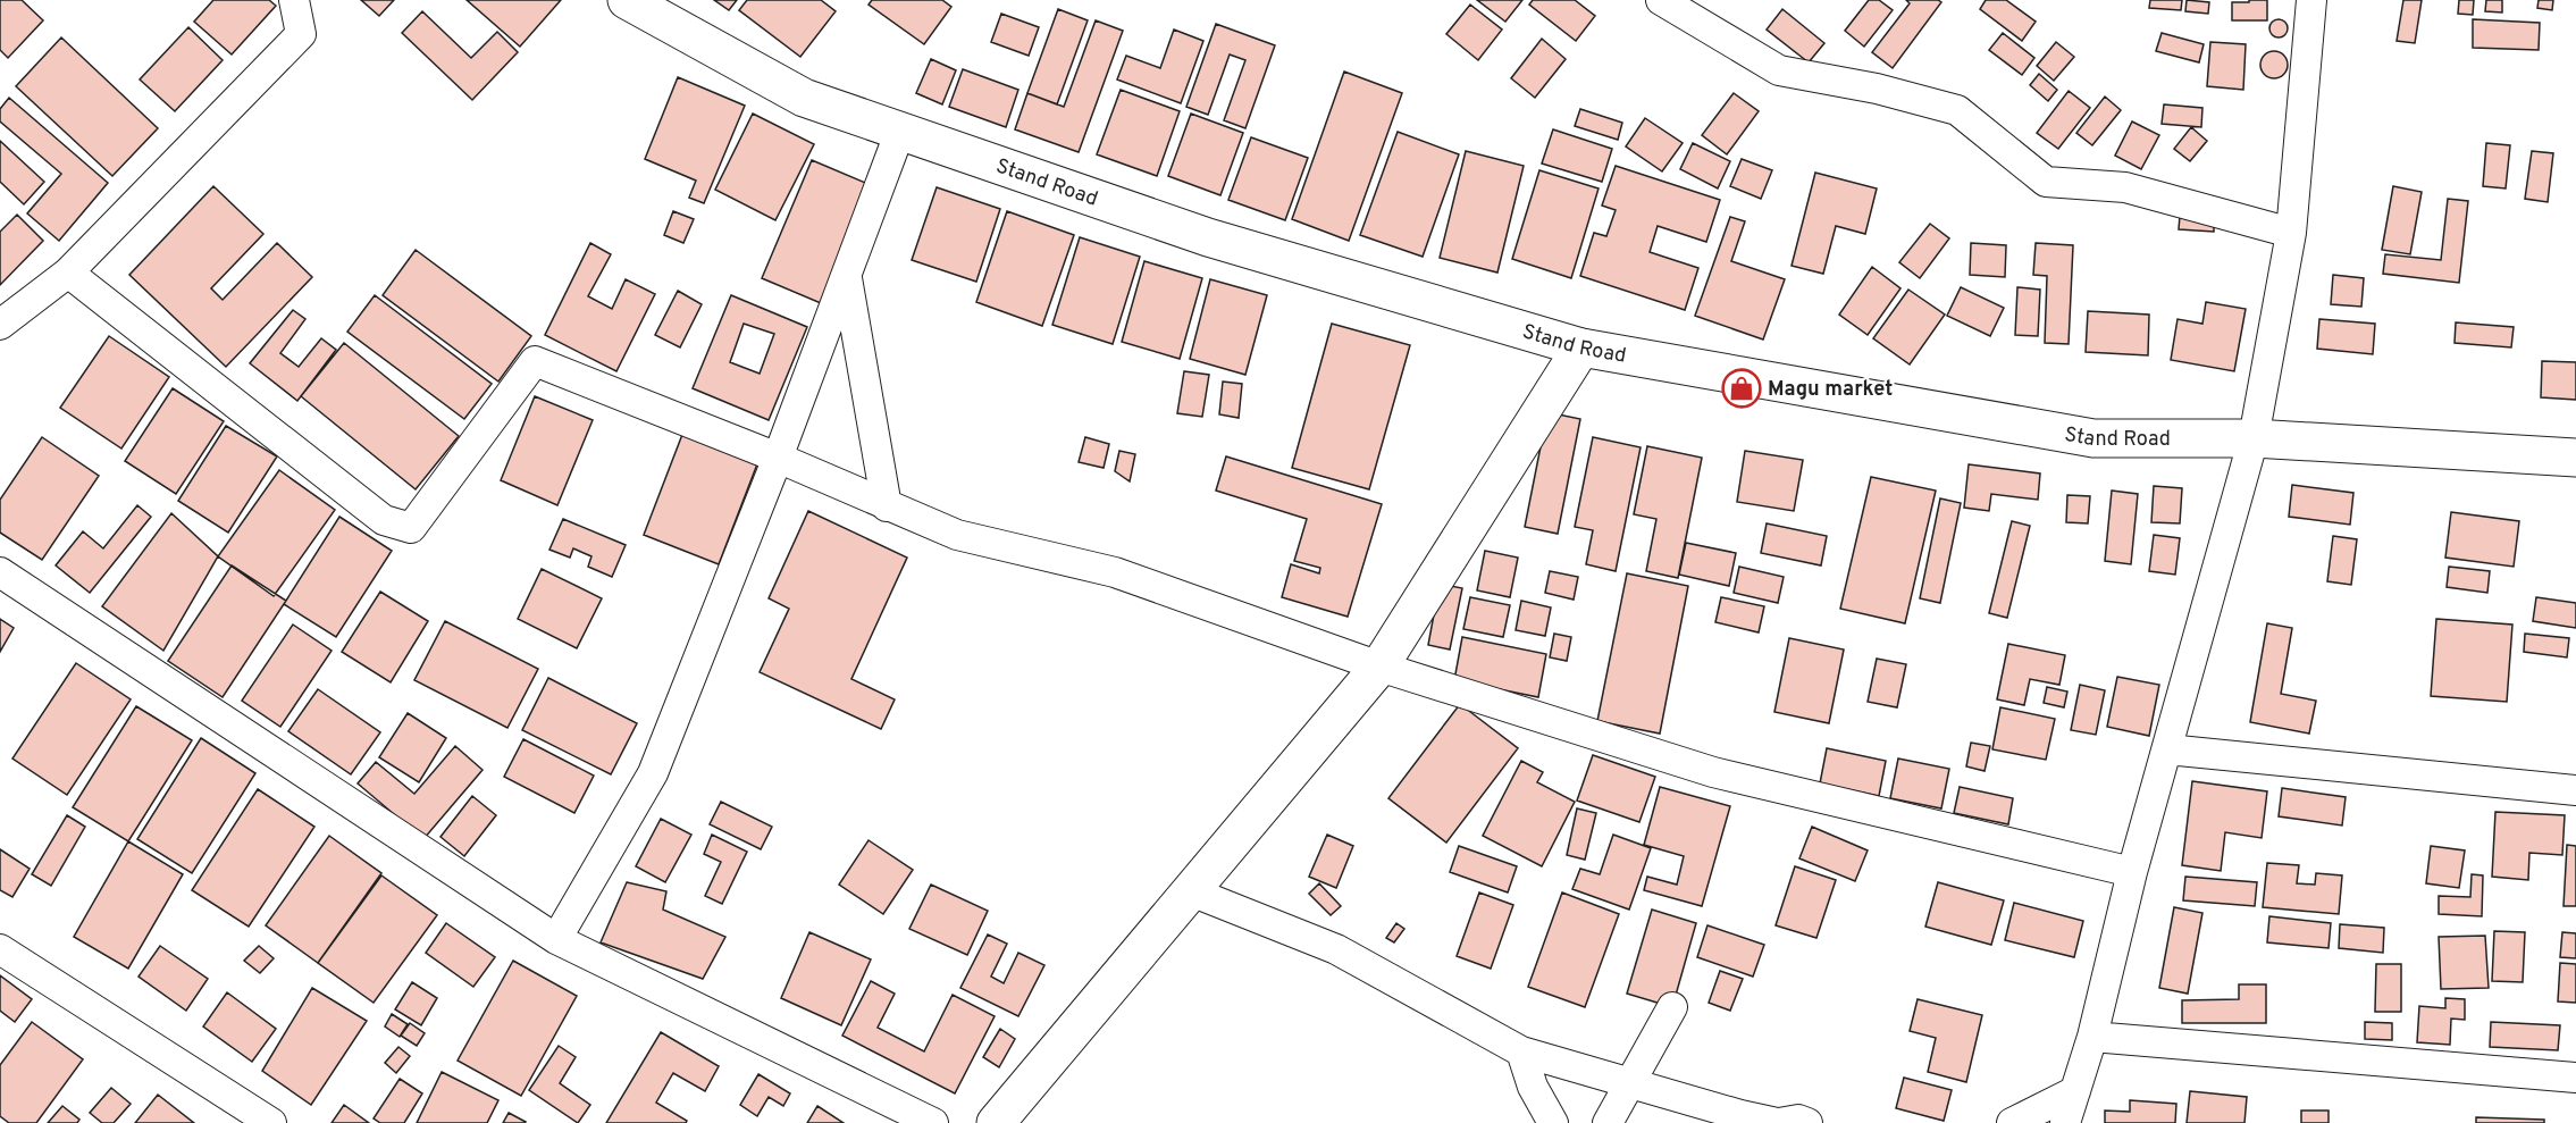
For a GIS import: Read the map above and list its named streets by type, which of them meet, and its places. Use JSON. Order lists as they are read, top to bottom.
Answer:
{
  "streets": {
    "main road": ["Stand Road"]
  },
  "places": {
    "shop": ["Magu market"]
  }
}
